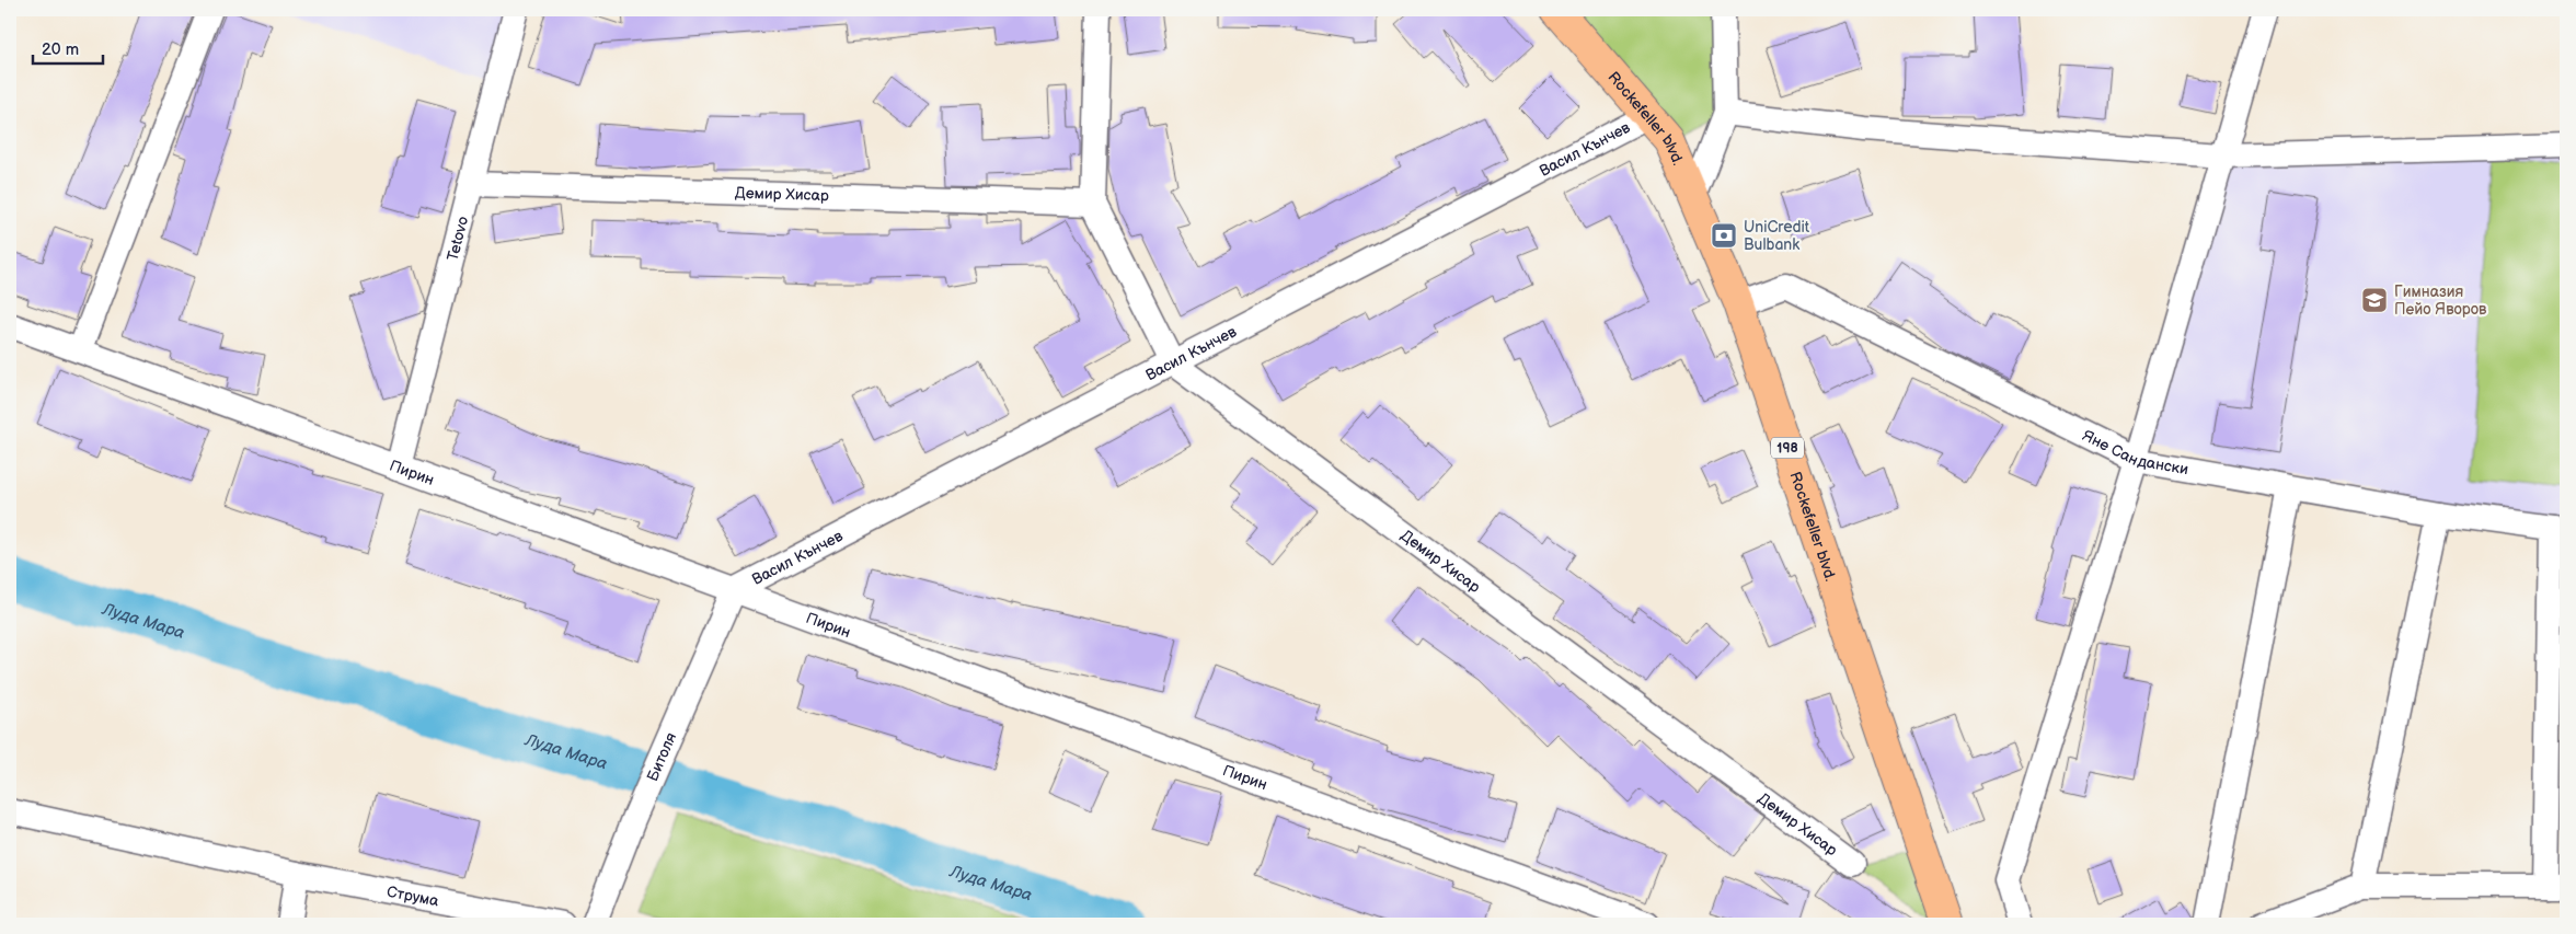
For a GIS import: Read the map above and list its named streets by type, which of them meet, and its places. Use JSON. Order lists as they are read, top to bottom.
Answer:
{
  "streets": {
    "main road": ["Rockefeller blvd.", "198"],
    "street": [
      "Васил Кънчев",
      "Демир Хисар",
      "Tetovo",
      "Яне Сандански",
      "Пирин",
      "Битоля",
      "Струма"
    ]
  },
  "crossings": [
    ["Rockefeller blvd.", "Васил Кънчев"],
    ["Rockefeller blvd.", "Яне Сандански"],
    ["Васил Кънчев", "Демир Хисар"],
    ["Васил Кънчев", "Пирин"],
    ["Васил Кънчев", "Битоля"],
    ["Демир Хисар", "Tetovo"],
    ["Tetovo", "Пирин"],
    ["Пирин", "Битоля"]
  ],
  "water": ["Луда Мара"],
  "places": {
    "bank": ["UniCredit Bulbank"],
    "school or university": ["Гимназия Пейо Яворов"]
  },
  "scale_bar": "20 m"
}
